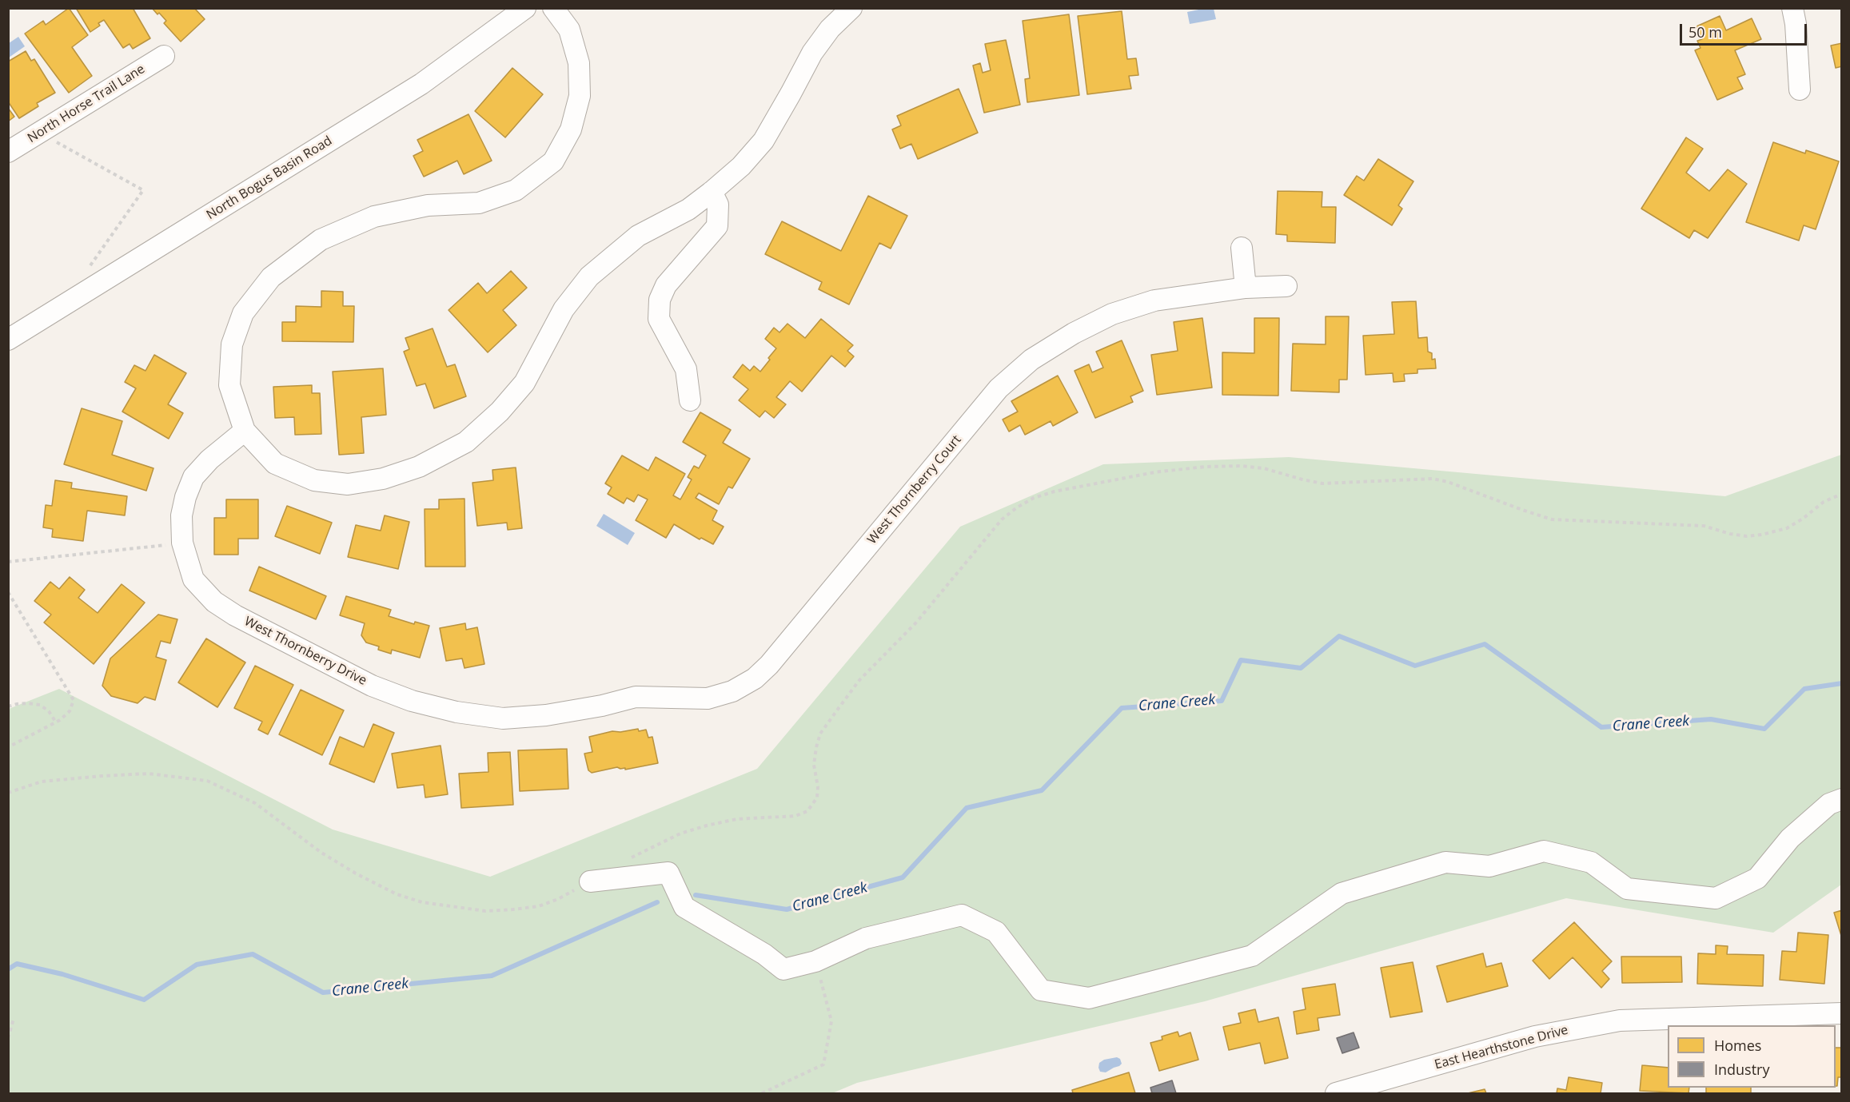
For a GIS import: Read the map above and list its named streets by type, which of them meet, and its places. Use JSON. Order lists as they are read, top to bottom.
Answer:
{
  "streets": {
    "street": [
      "North Horse Trail Lane",
      "North Bogus Basin Road",
      "West Thornberry Court",
      "West Thornberry Drive",
      "East Hearthstone Drive"
    ]
  },
  "crossings": [
    ["West Thornberry Court", "West Thornberry Drive"]
  ],
  "water": ["Crane Creek"],
  "legend": ["Homes", "Industry"],
  "scale_bar": "50 m"
}
